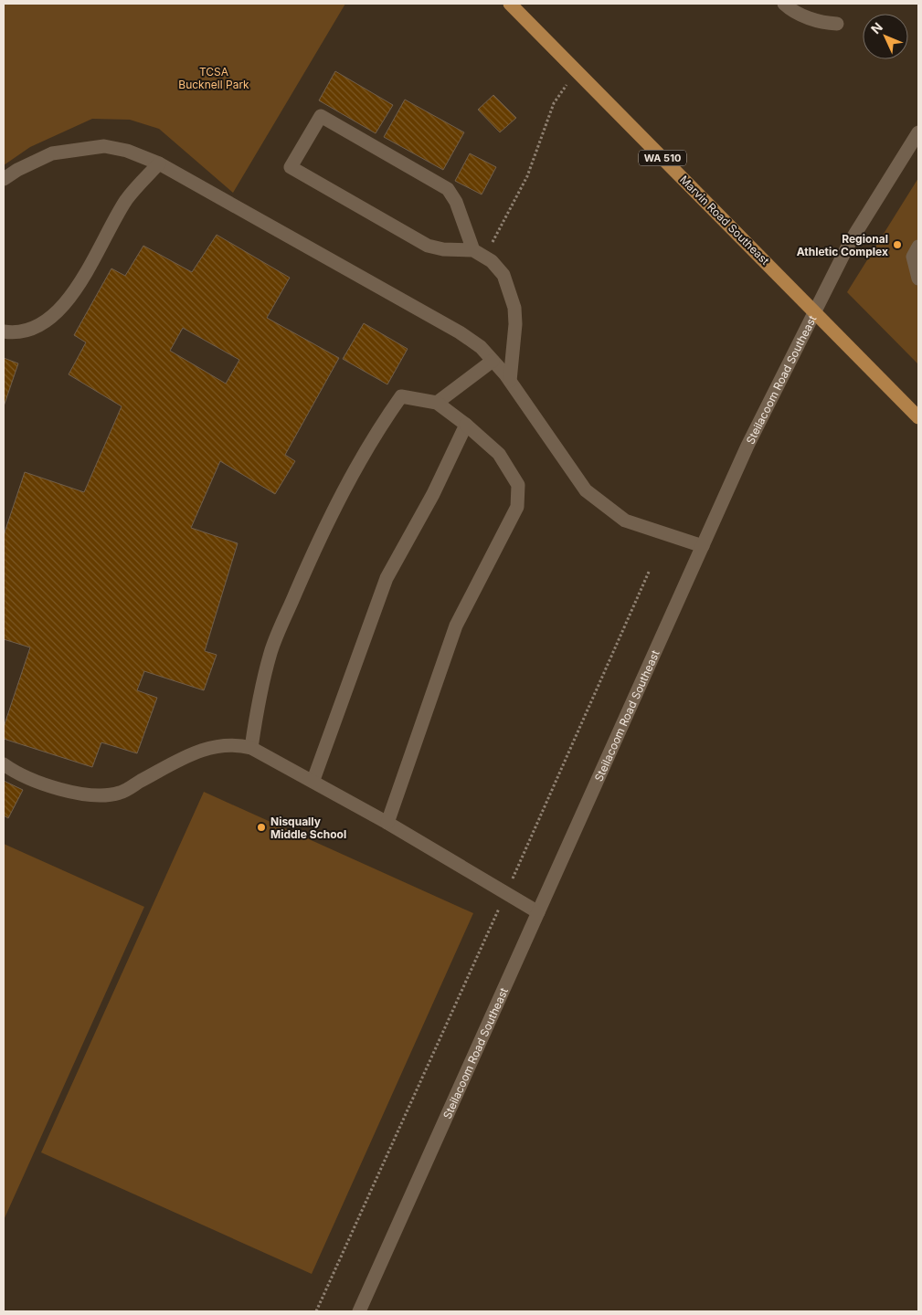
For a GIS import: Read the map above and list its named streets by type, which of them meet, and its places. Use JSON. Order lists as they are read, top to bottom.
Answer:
{
  "streets": {
    "main road": ["WA 510", "Marvin Road Southeast"],
    "street": ["Steilacoom Road Southeast"]
  },
  "crossings": [
    ["Marvin Road Southeast", "Steilacoom Road Southeast"]
  ],
  "parks": ["TCSA Bucknell Park"],
  "places": ["Regional Athletic Complex", "Nisqually Middle School"],
  "north": "top left"
}
